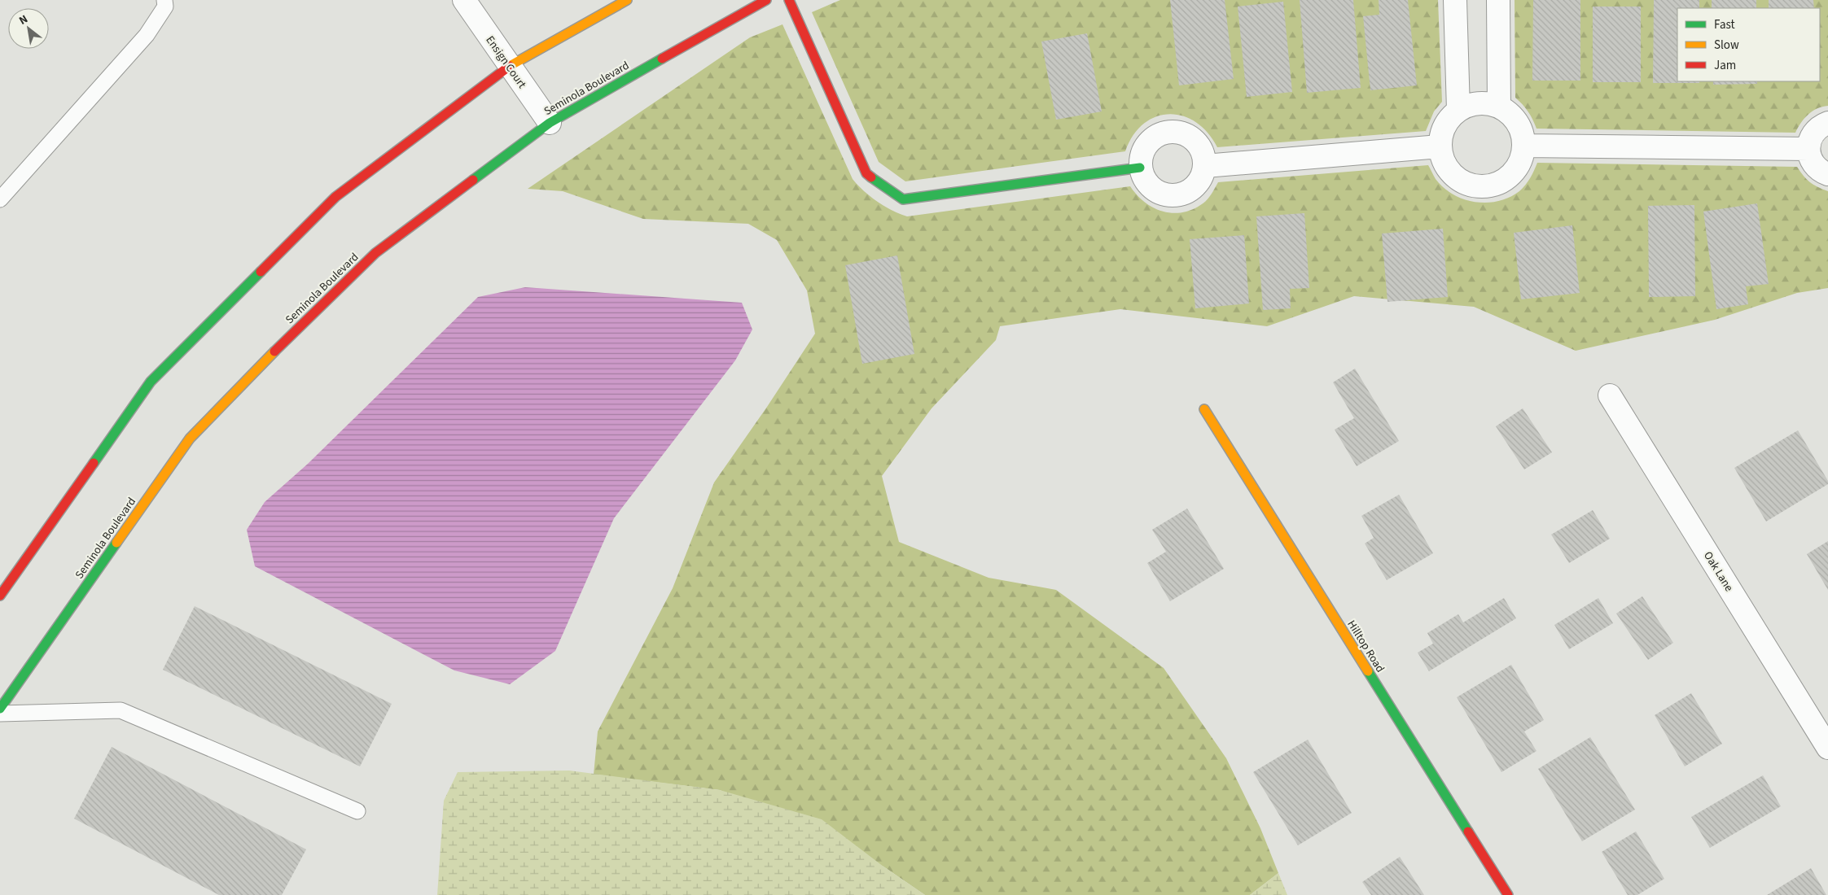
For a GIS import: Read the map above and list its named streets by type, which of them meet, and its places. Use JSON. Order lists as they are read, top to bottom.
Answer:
{
  "streets": {
    "main road": ["Seminola Boulevard", "Hilltop Road"],
    "street": ["Ensign Court", "Oak Lane"]
  },
  "crossings": [
    ["Ensign Court", "Seminola Boulevard"]
  ],
  "legend": ["Fast", "Slow", "Jam"],
  "north": "top left"
}
